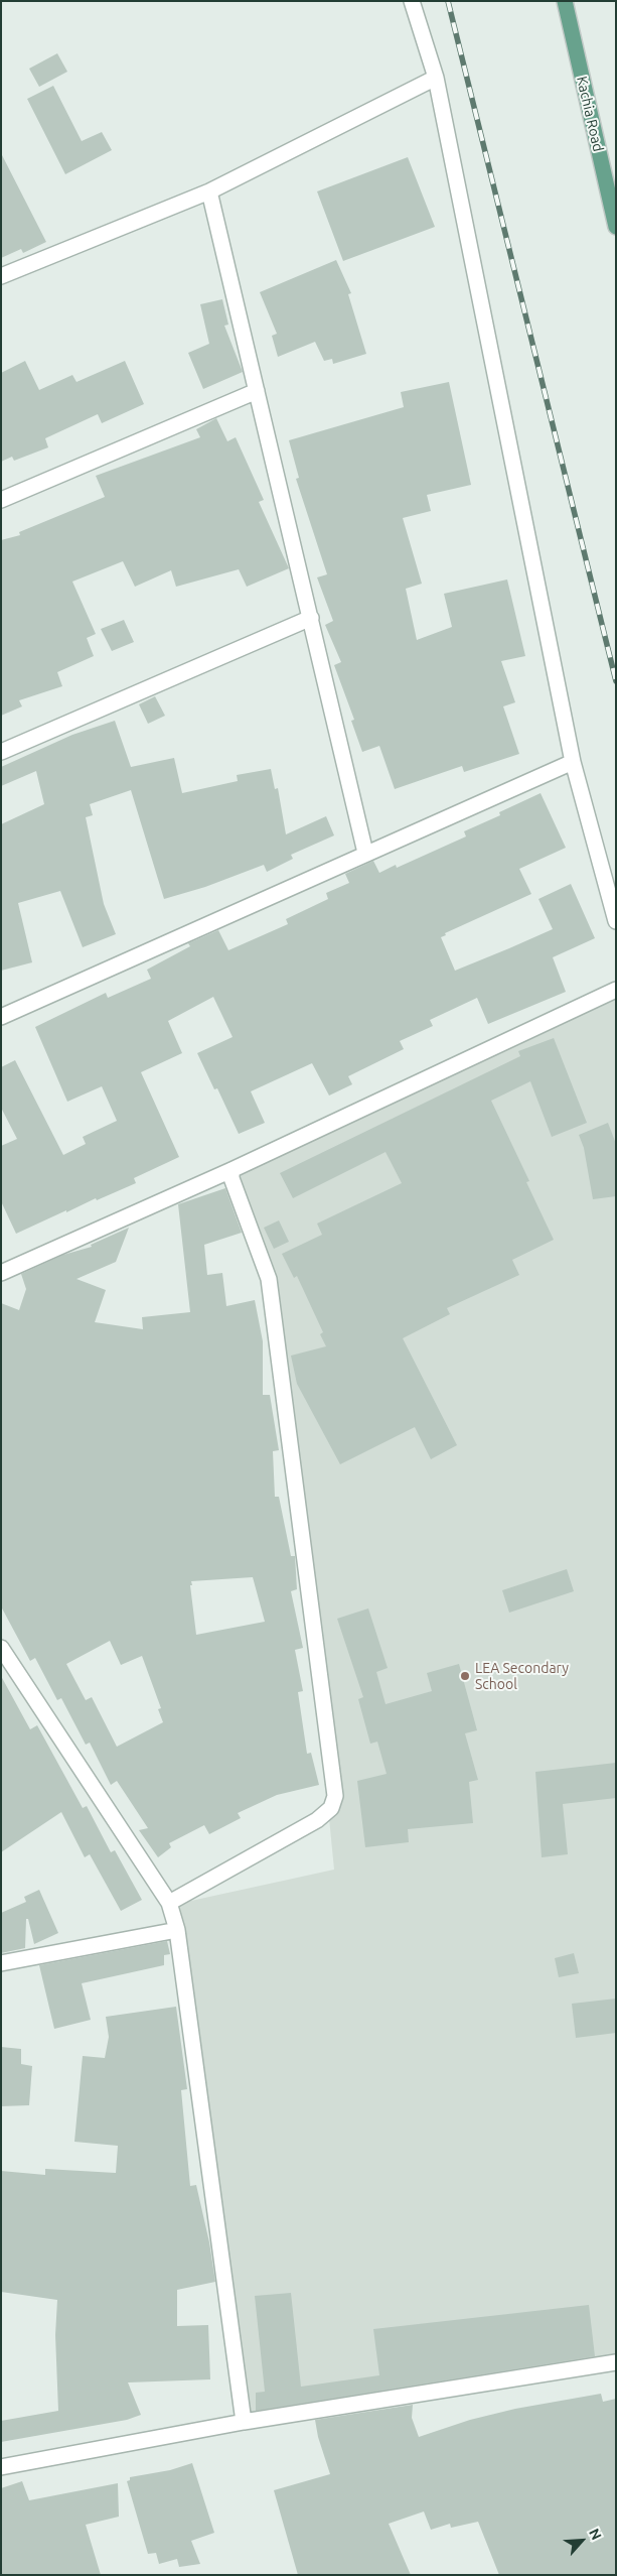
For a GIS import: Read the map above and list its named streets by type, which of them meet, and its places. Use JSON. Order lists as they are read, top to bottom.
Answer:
{
  "streets": {
    "main road": ["Kachia Road"]
  },
  "places": ["LEA Secondary School"],
  "north": "top right"
}
